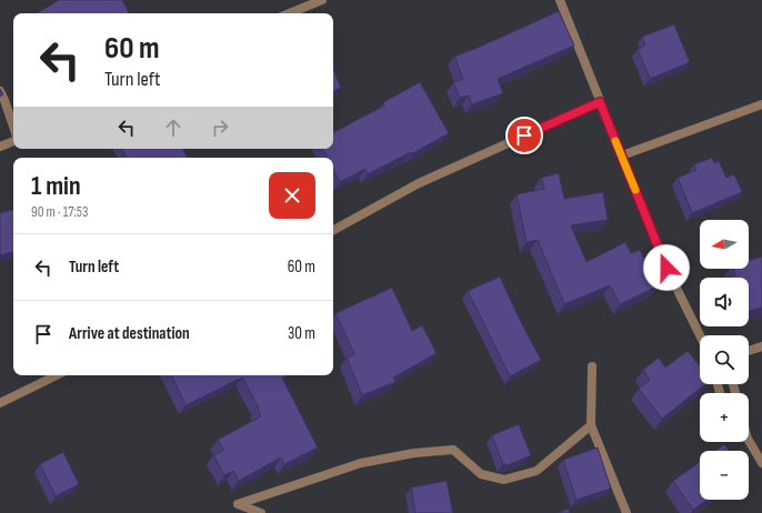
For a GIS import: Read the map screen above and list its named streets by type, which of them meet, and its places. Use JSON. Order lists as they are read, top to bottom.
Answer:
{
  "north": "left",
  "page": {
    "turn": ["60 m", "Turn left"],
    "heading": ["1 min", "90 m · 17:53"],
    "map_buttons": ["+", "−"],
    "list": [
      {
        "name": "Turn left",
        "value": "60 m"
      },
      {
        "name": "Arrive at destination",
        "value": "30 m"
      }
    ]
  }
}
